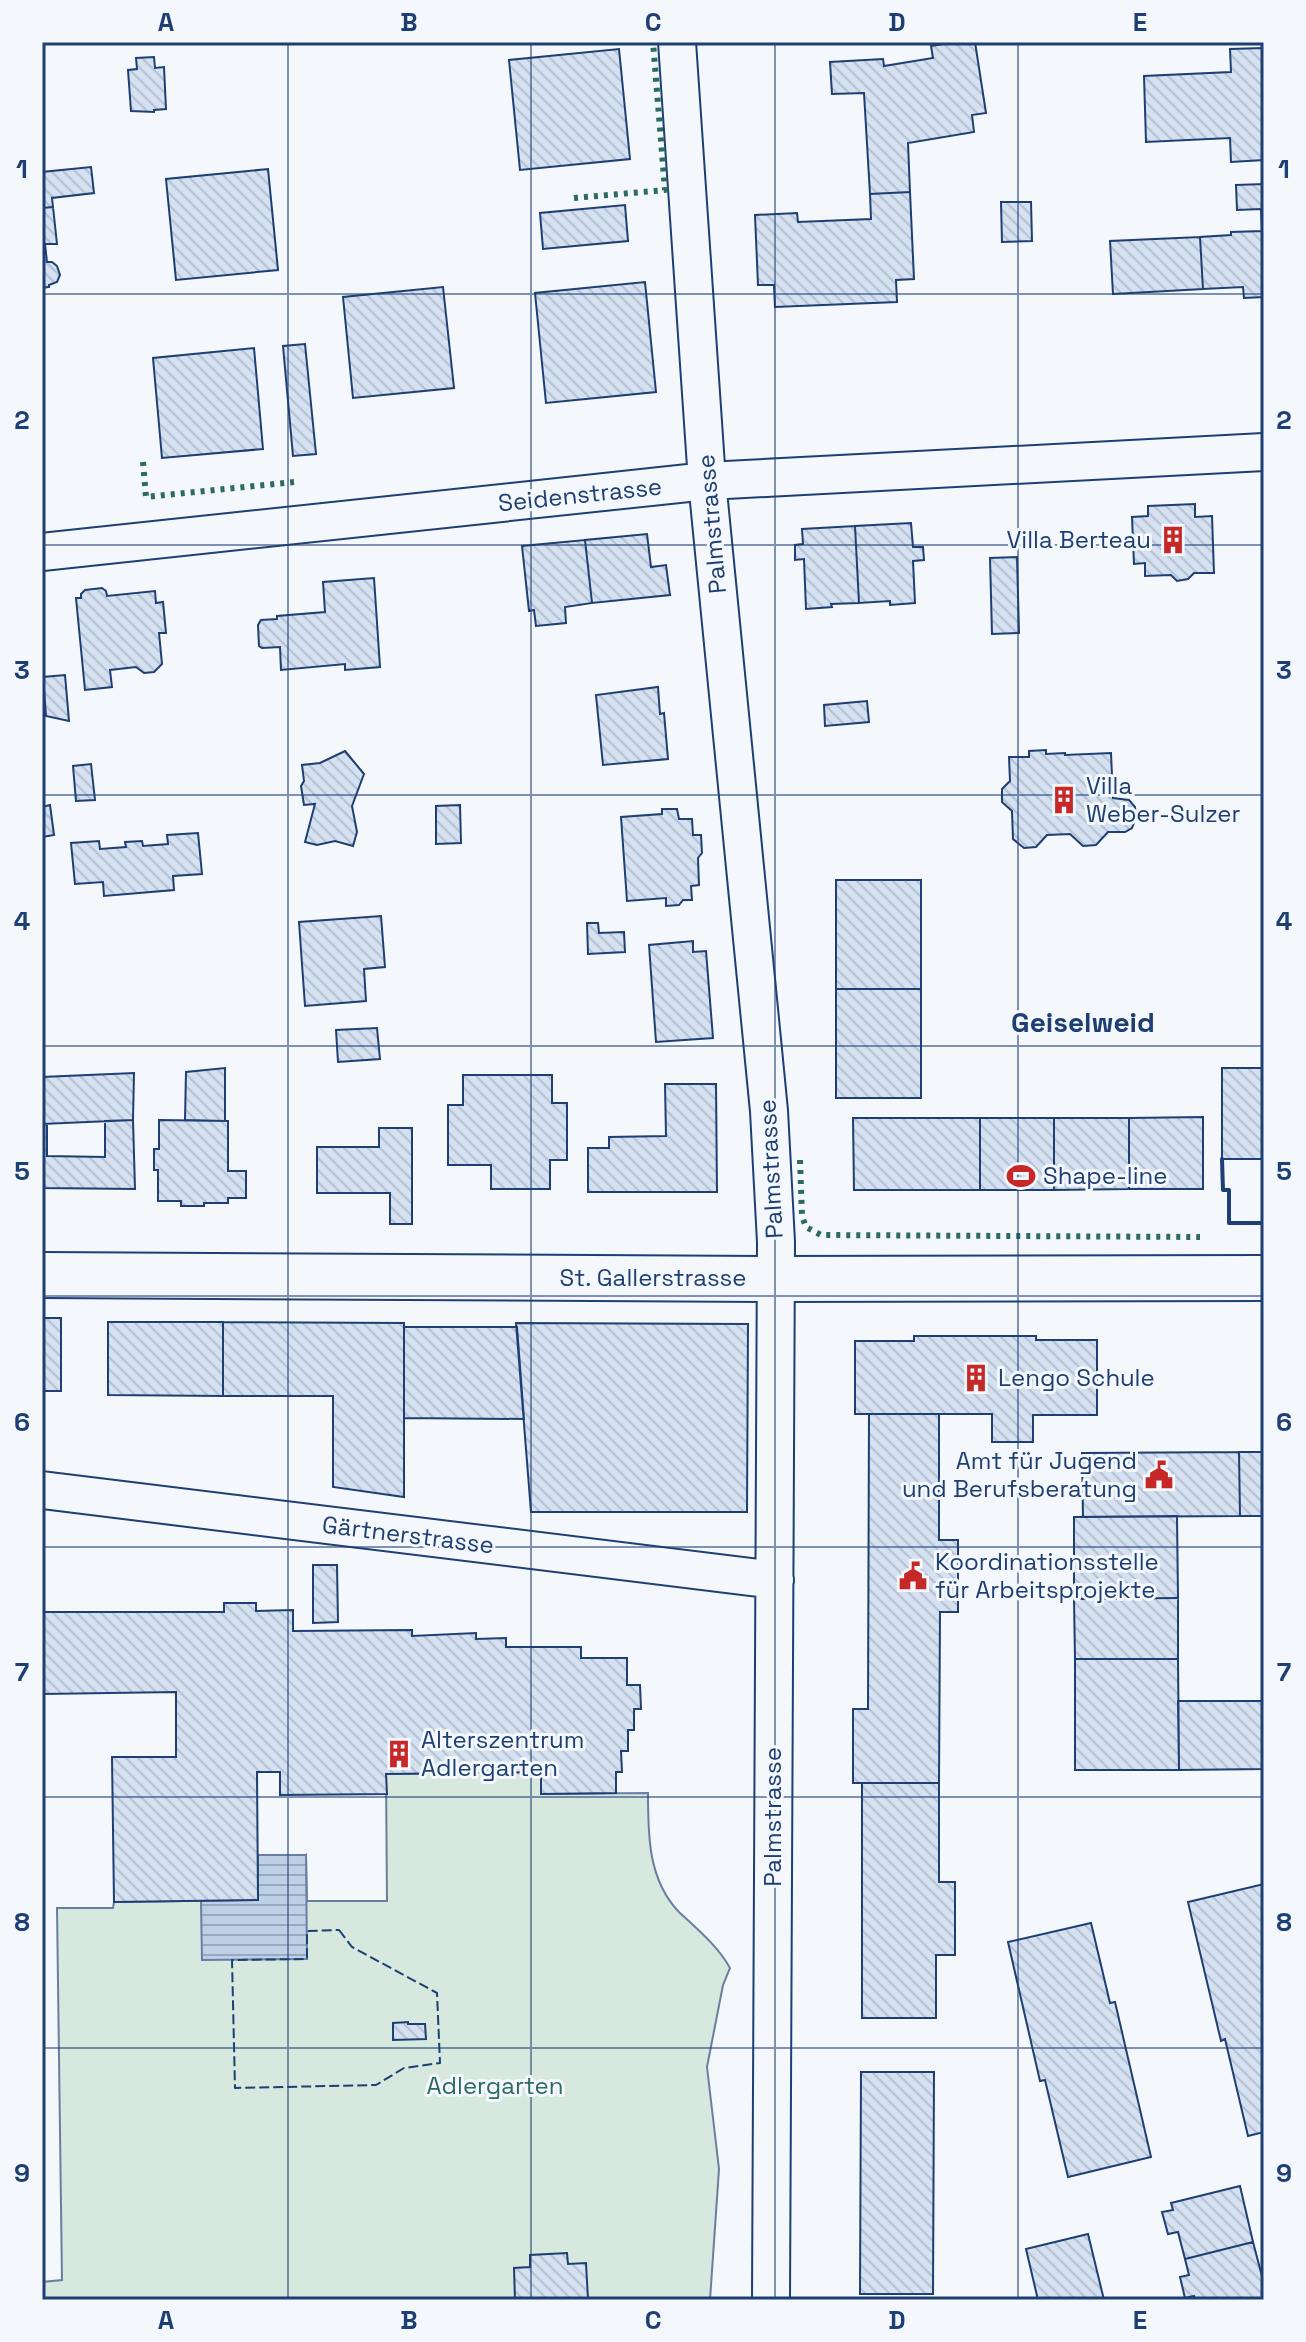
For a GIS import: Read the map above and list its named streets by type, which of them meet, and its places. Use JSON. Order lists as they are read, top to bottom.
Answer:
{
  "streets": {
    "main road": ["St. Gallerstrasse"],
    "street": ["Seidenstrasse", "Palmstrasse", "Gärtnerstrasse"]
  },
  "crossings": [
    ["Seidenstrasse", "Palmstrasse"],
    ["Palmstrasse", "St. Gallerstrasse"],
    ["Palmstrasse", "Gärtnerstrasse"]
  ],
  "districts": ["Geiselweid"],
  "parks": ["Adlergarten"],
  "places": {
    "building": [
      "Villa Berteau",
      "Villa Weber-Sulzer",
      "Lengo Schule",
      "Alterszentrum Adlergarten"
    ],
    "sports": ["Shape-line"],
    "public building": ["Amt für Jugend und Berufsberatung", "Koordinationsstelle für Arbeitsprojekte"]
  },
  "grid": {
    "columns": [
      "A",
      "B",
      "C",
      "D",
      "E"
    ],
    "rows": [
      "1",
      "2",
      "3",
      "4",
      "5",
      "6",
      "7",
      "8",
      "9"
    ]
  }
}
